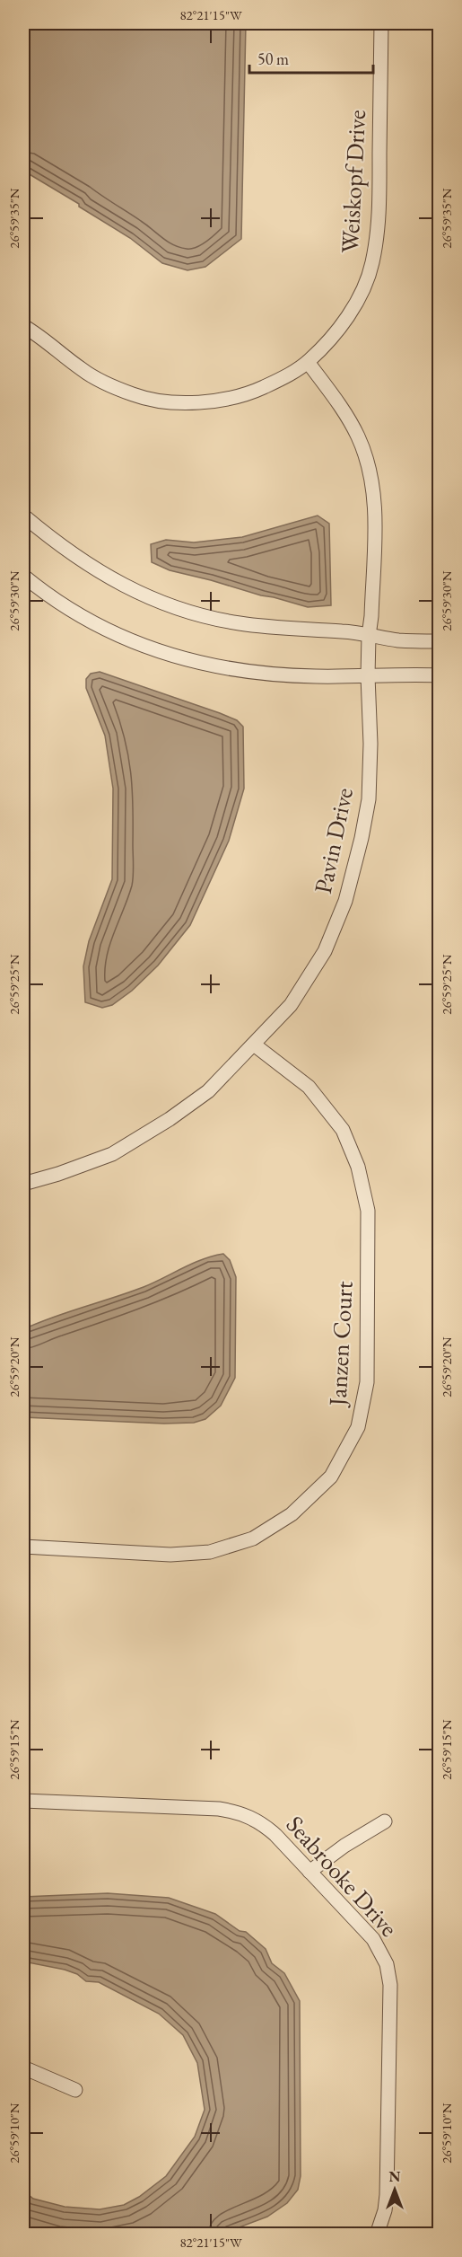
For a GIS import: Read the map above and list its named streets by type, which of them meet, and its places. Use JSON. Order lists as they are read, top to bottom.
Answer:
{
  "streets": {
    "street": [
      "Weiskopf Drive",
      "Pavin Drive",
      "Janzen Court",
      "Seabrooke Drive"
    ]
  },
  "crossings": [
    ["Weiskopf Drive", "Pavin Drive"],
    ["Pavin Drive", "Janzen Court"]
  ],
  "scale_bar": "50 m",
  "north": "top",
  "coordinates": [
    "82°21'15\"W",
    "26°59'35\"N",
    "26°59'30\"N",
    "26°59'25\"N",
    "26°59'20\"N",
    "26°59'15\"N",
    "26°59'10\"N"
  ]
}
